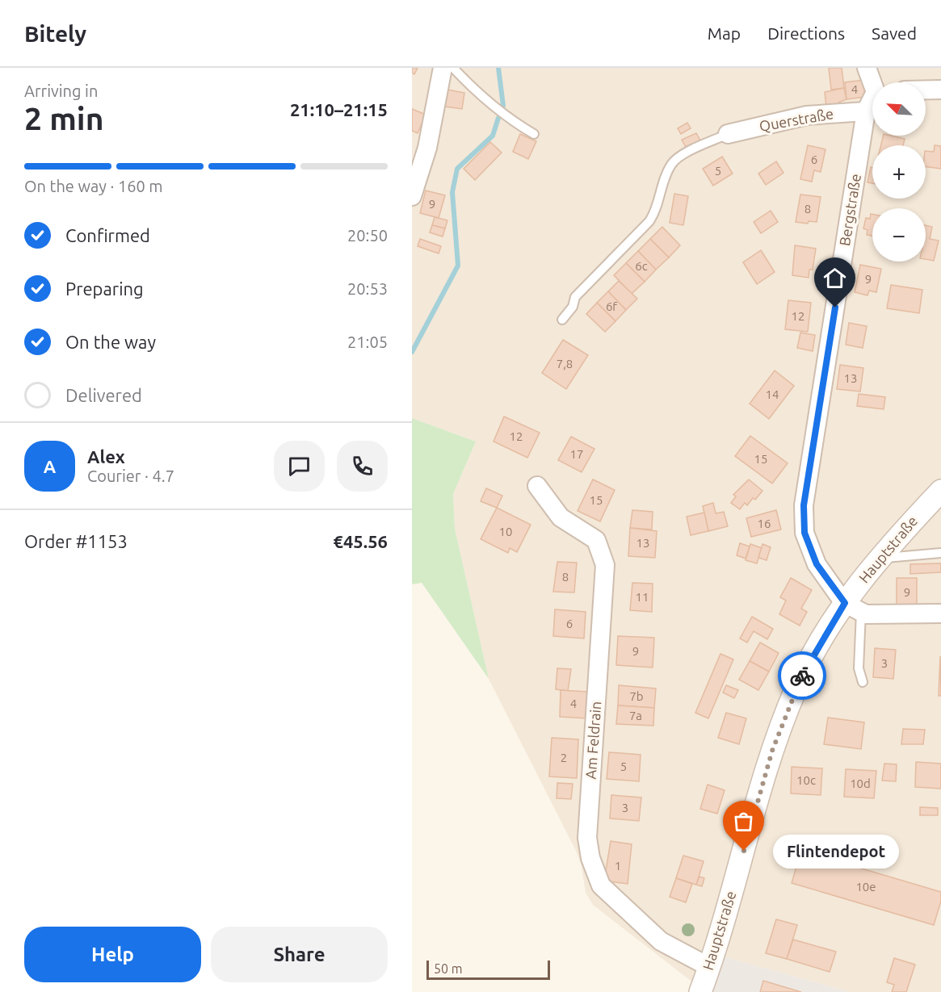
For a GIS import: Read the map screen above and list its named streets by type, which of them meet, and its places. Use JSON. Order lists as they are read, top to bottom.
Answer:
{
  "streets": {
    "street": [
      "Querstraße",
      "Bergstraße",
      "Hauptstraße",
      "Am Feldrain"
    ]
  },
  "crossings": [
    ["Querstraße", "Bergstraße"],
    ["Bergstraße", "Hauptstraße"],
    ["Hauptstraße", "Am Feldrain"]
  ],
  "places": ["Flintendepot"],
  "house_numbers": [
    "4",
    "6",
    "5",
    "9",
    "8",
    "6c",
    "9",
    "6f",
    "12",
    "7,8",
    "13",
    "14",
    "12",
    "17",
    "15",
    "15",
    "16",
    "10",
    "13",
    "8",
    "9",
    "11",
    "6",
    "9",
    "3",
    "7b",
    "4",
    "7a",
    "2",
    "5",
    "10c",
    "10d",
    "3",
    "1",
    "10e"
  ],
  "scale_bar": "50 m",
  "north": "top left",
  "page": {
    "header": "Bitely",
    "nav": ["Map", "Directions", "Saved"],
    "heading": ["2 min", "Arriving in", "21:10–21:15"],
    "panel": [
      "Alex",
      "Courier · 4.7",
      "Order #1153",
      "€45.56"
    ],
    "map_buttons": ["+", "−"],
    "bar": "On the way · 160 m",
    "list": [
      ["Confirmed", "20:50"],
      ["Preparing", "20:53"],
      ["On the way", "21:05"],
      "Delivered"
    ],
    "round": "A",
    "bubble": "Flintendepot",
    "buttons": ["Help", "Share"],
    "scale": "50 m"
  }
}
